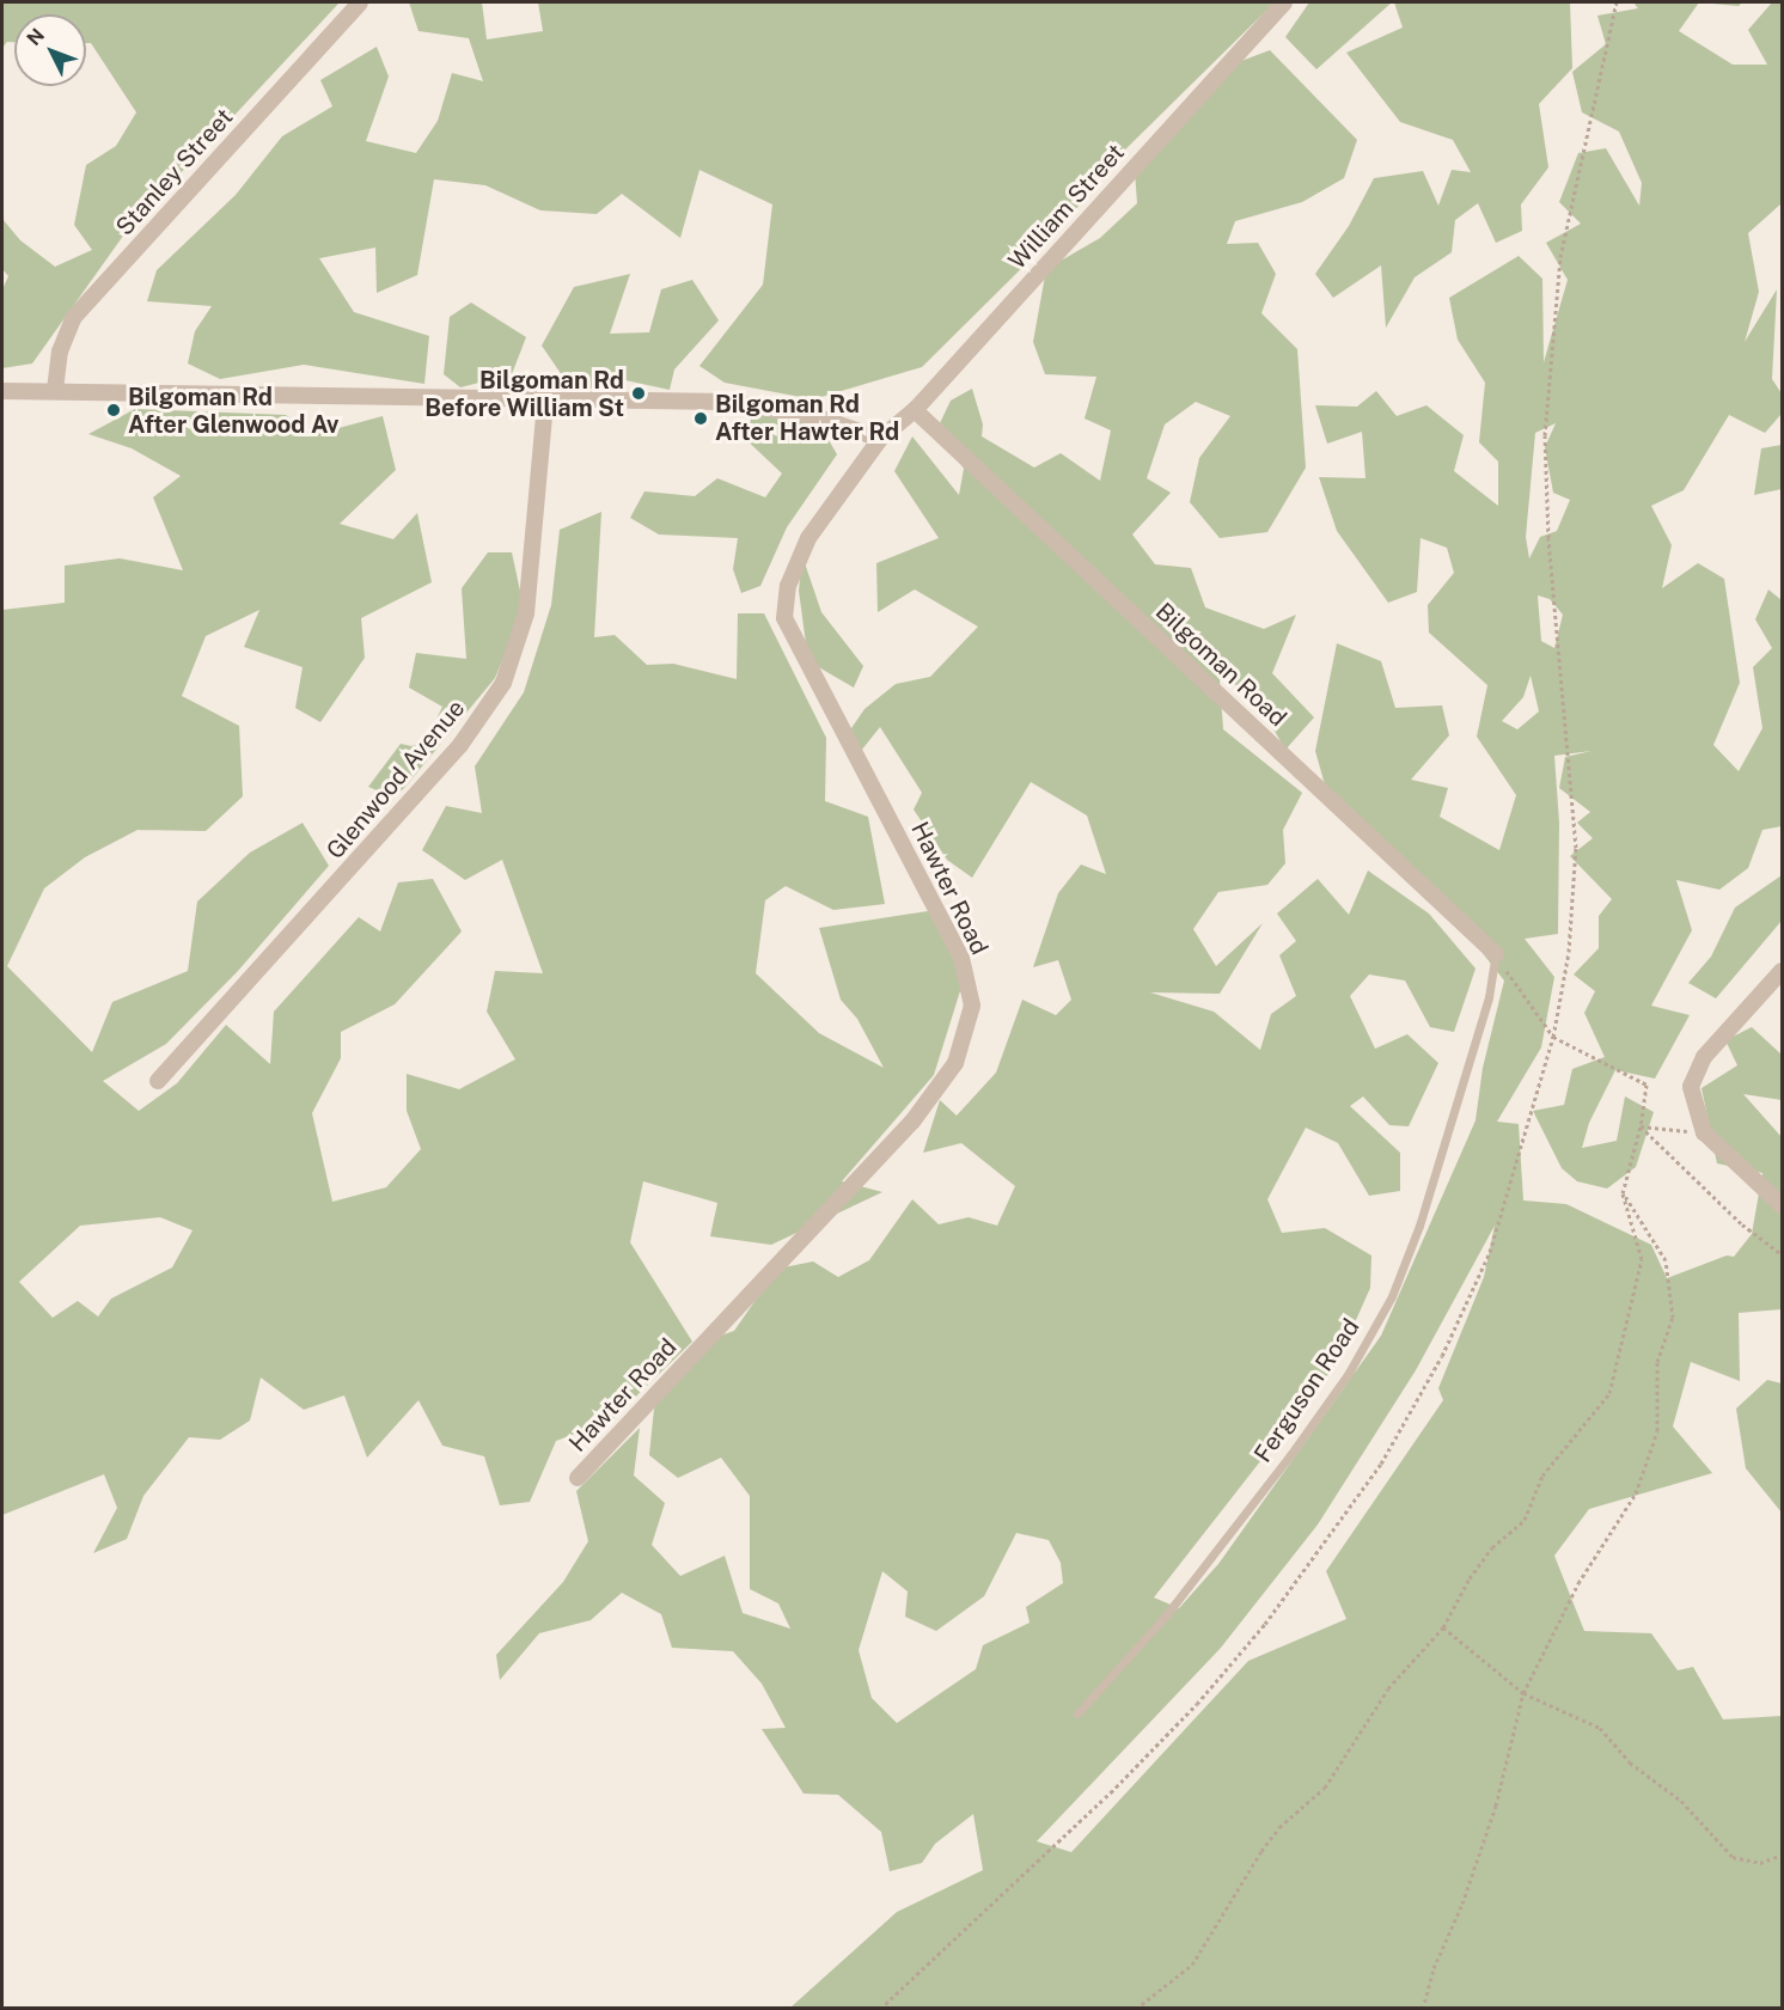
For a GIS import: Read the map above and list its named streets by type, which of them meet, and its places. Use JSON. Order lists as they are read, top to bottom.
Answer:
{
  "streets": {
    "street": [
      "Stanley Street",
      "William Street",
      "Bilgoman Road",
      "Glenwood Avenue",
      "Hawter Road"
    ],
    "lane": ["Ferguson Road"]
  },
  "crossings": [
    ["William Street", "Bilgoman Road"],
    ["William Street", "Hawter Road"],
    ["Bilgoman Road", "Ferguson Road"]
  ],
  "places": ["Bilgoman Rd Before William St", "Bilgoman Rd After Glenwood Av", "Bilgoman Rd After Hawter Rd"],
  "north": "top left"
}
